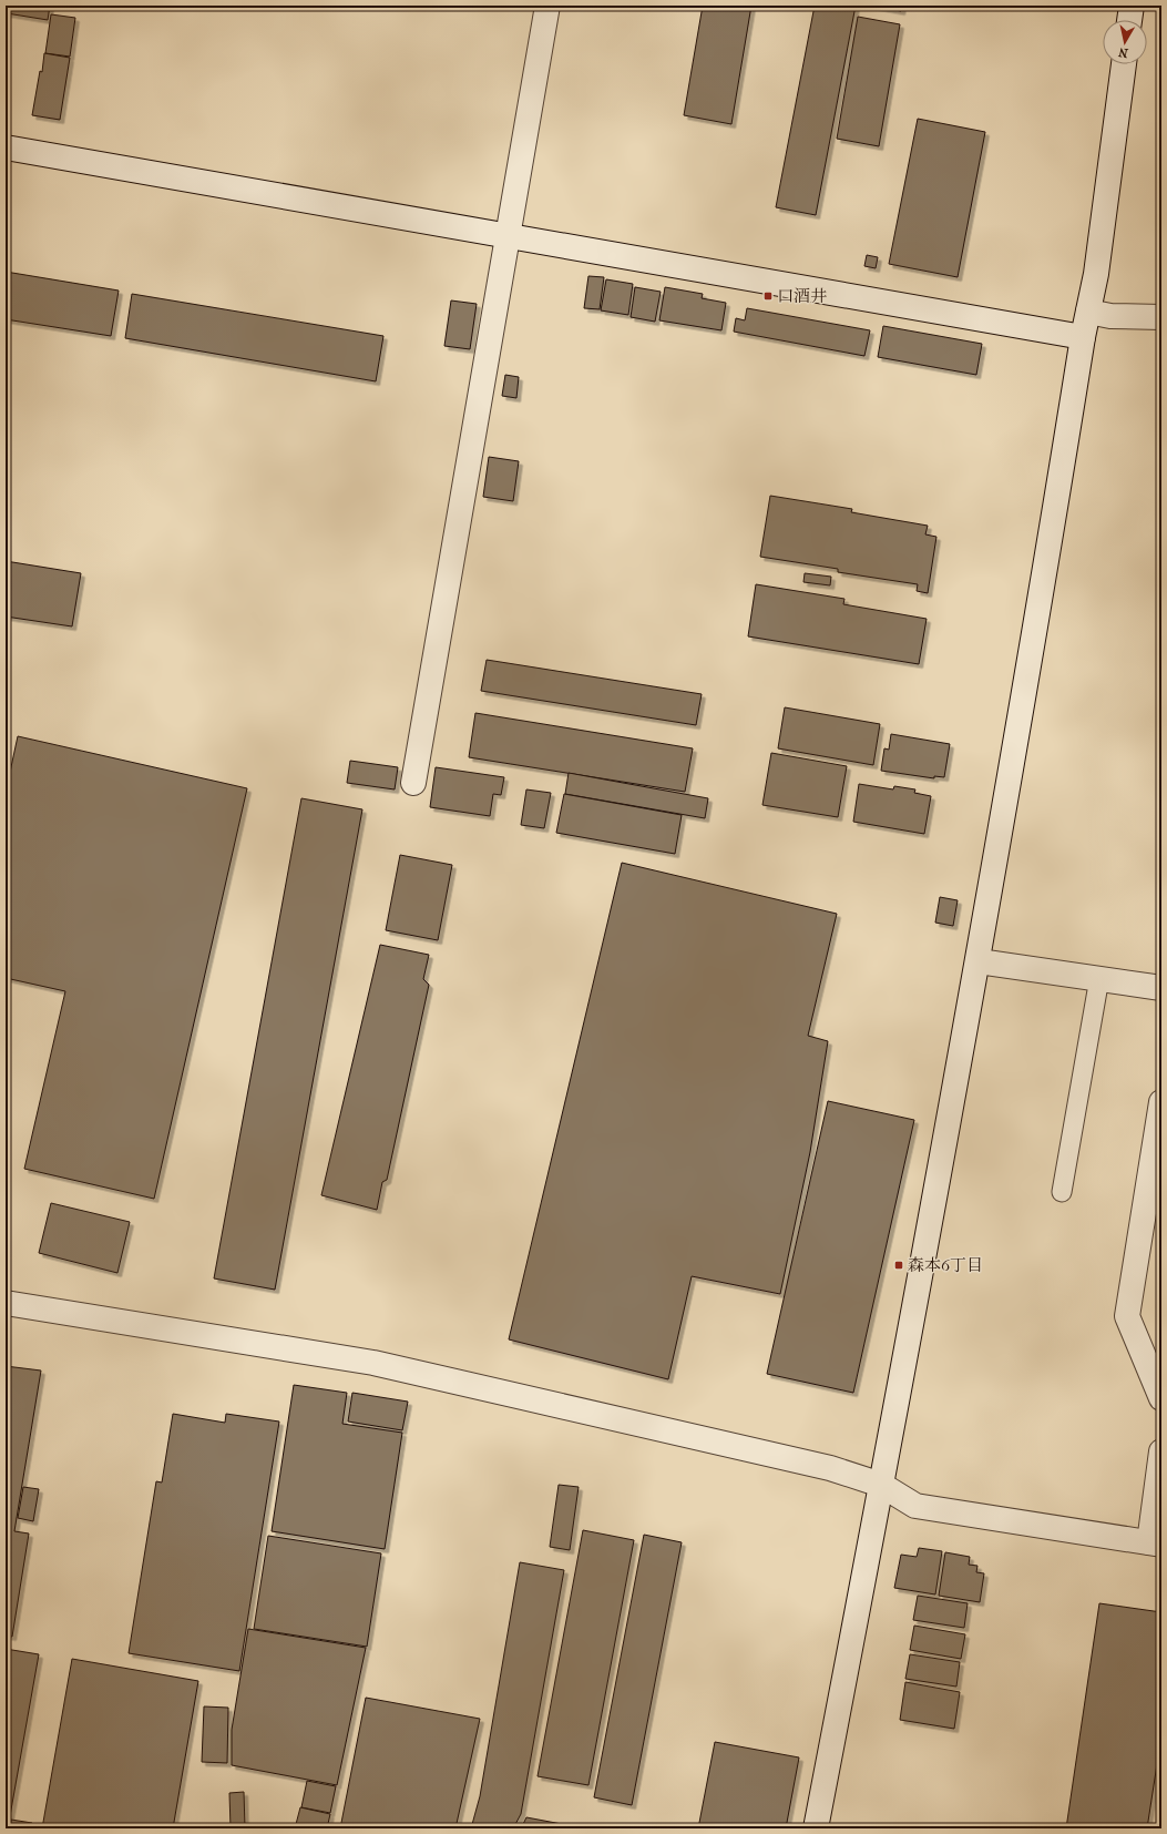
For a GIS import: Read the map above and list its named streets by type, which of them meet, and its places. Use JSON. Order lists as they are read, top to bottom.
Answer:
{
  "places": {
    "transit": ["口酒井", "森本6丁目"]
  },
  "north": "bottom"
}
